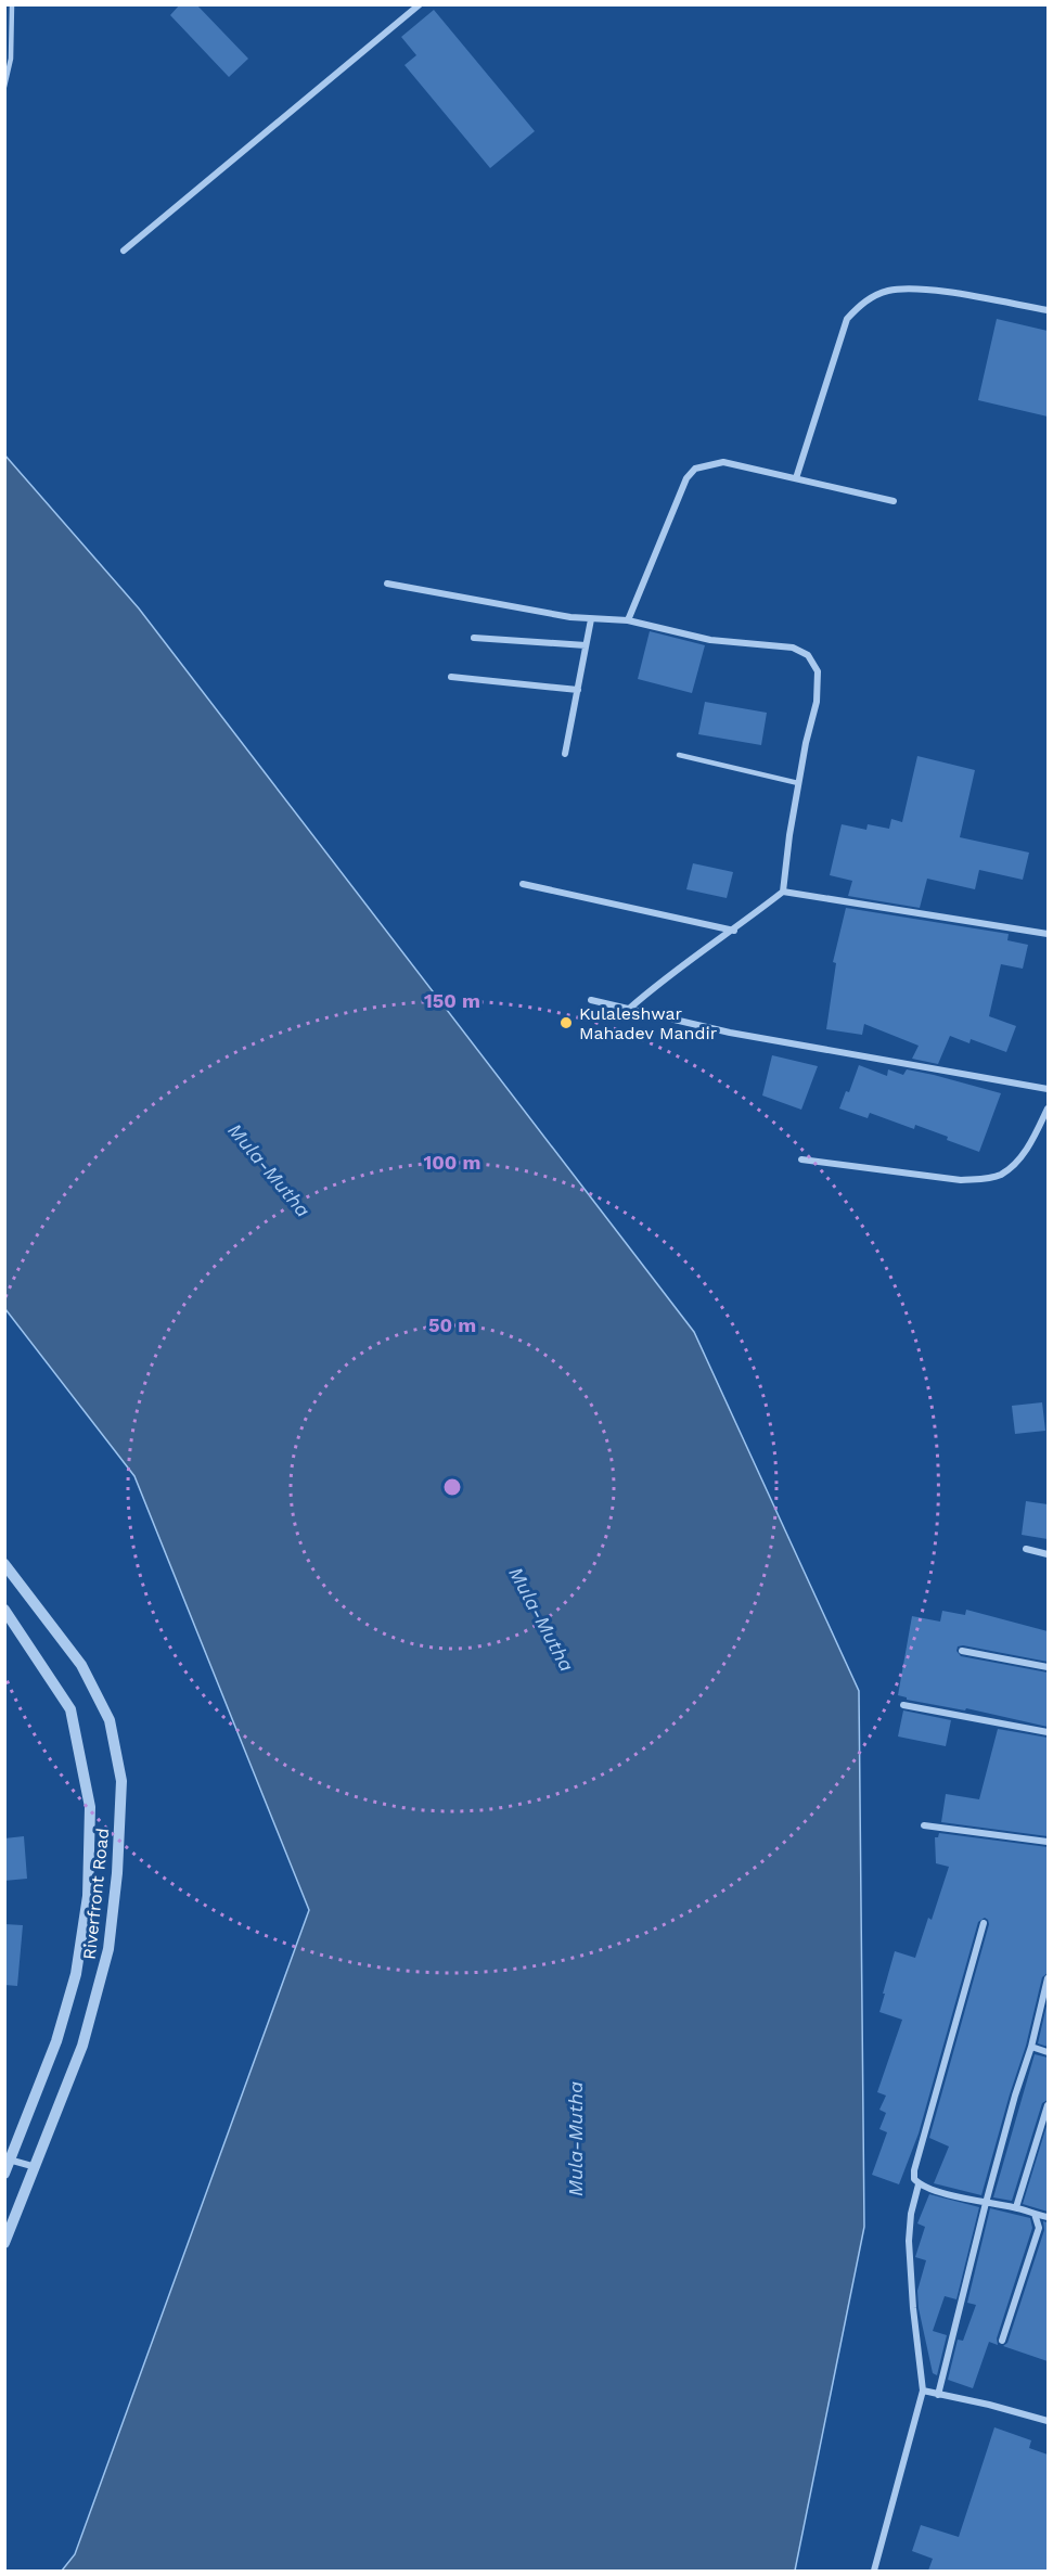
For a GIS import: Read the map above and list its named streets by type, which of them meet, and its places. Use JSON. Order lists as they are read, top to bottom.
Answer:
{
  "streets": {
    "street": ["Riverfront Road"]
  },
  "water": ["Mula-Mutha"],
  "places": ["Kulaleshwar Mahadev Mandir"],
  "rings": ["150 m", "100 m", "50 m"]
}
